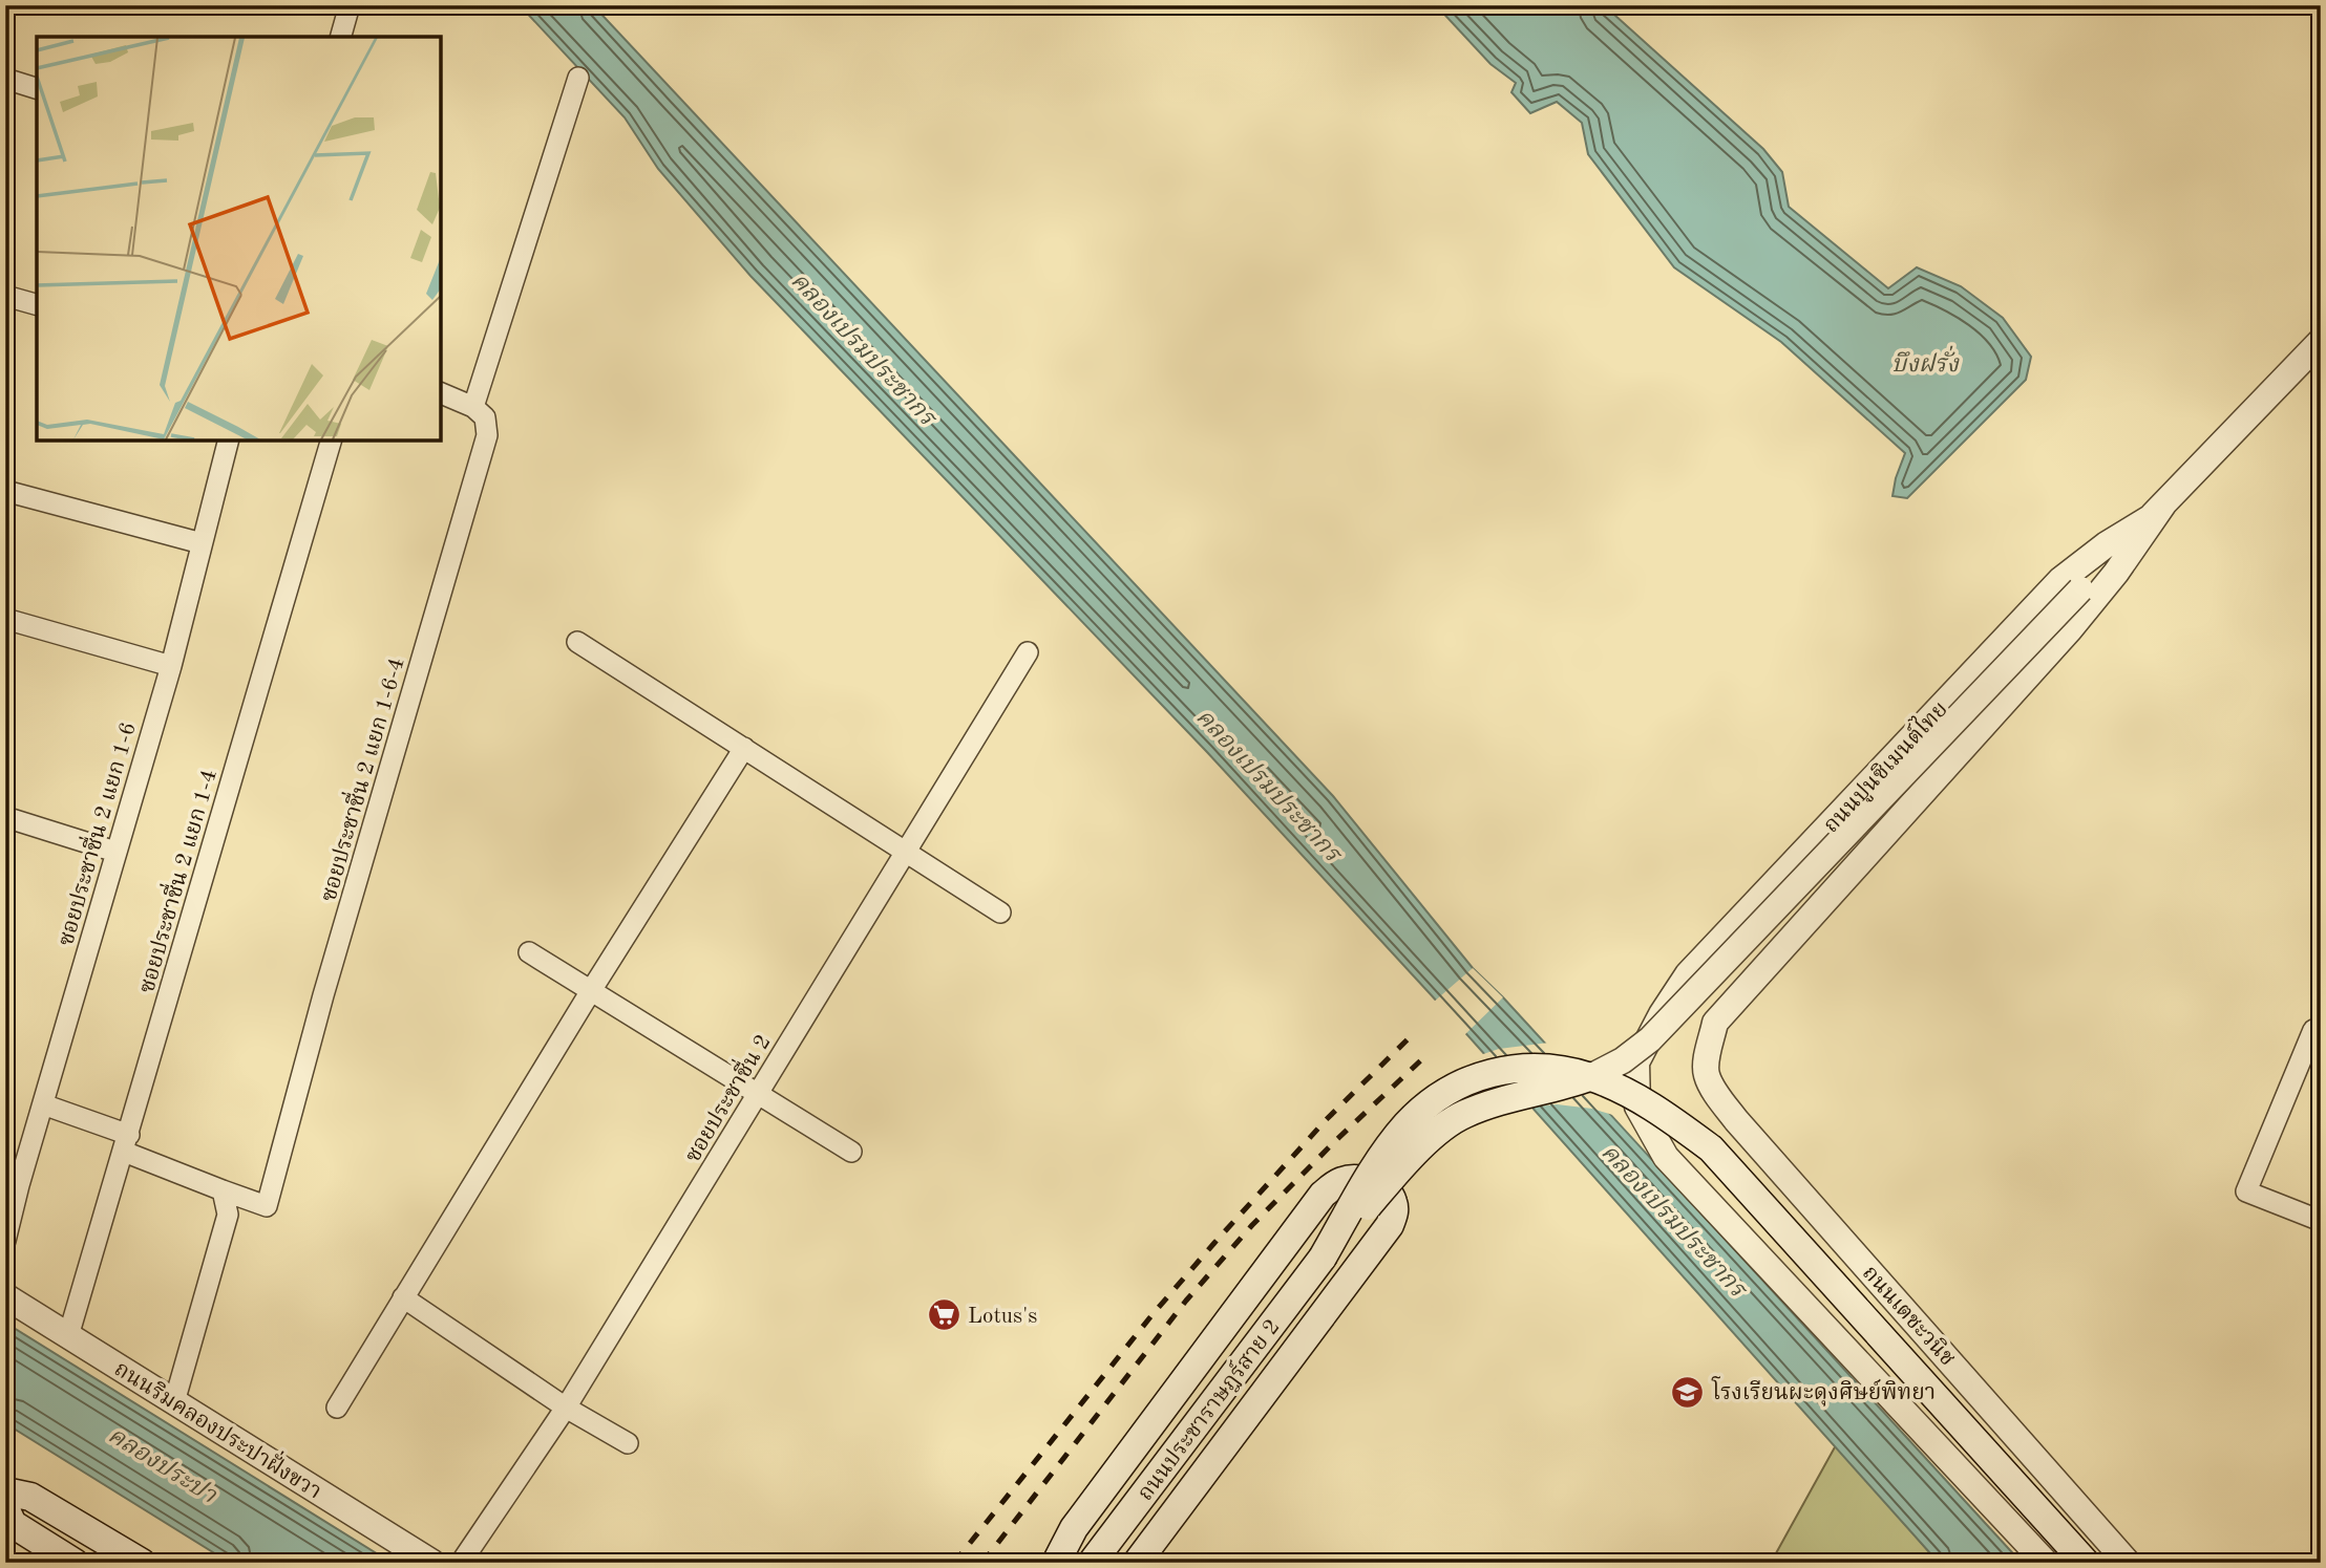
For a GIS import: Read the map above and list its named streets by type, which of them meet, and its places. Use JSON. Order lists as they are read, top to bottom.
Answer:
{
  "streets": {
    "main road": ["ถนนเตชะวนิช", "ถนนประชาราษฎร์สาย 2"],
    "street": [
      "ถนนปูนซิเมนต์ไทย",
      "ซอยประชาชื่น 2 แยก 1-6-4",
      "ซอยประชาชื่น 2 แยก 1-6",
      "ซอยประชาชื่น 2 แยก 1-4",
      "ซอยประชาชื่น 2",
      "ถนนริมคลองประปาฝั่งขวา"
    ]
  },
  "crossings": [
    ["ถนนปูนซิเมนต์ไทย", "ถนนเตชะวนิช"],
    ["ถนนปูนซิเมนต์ไทย", "ถนนประชาราษฎร์สาย 2"],
    ["ซอยประชาชื่น 2 แยก 1-4", "ถนนริมคลองประปาฝั่งขวา"],
    ["ถนนเตชะวนิช", "ถนนประชาราษฎร์สาย 2"]
  ],
  "water": ["คลองเปรมประชากร", "บึงฝรั่ง", "คลองประปา"],
  "places": {
    "supermarket": ["Lotus's"],
    "school or university": ["โรงเรียนผะดุงศิษย์พิทยา"]
  }
}
